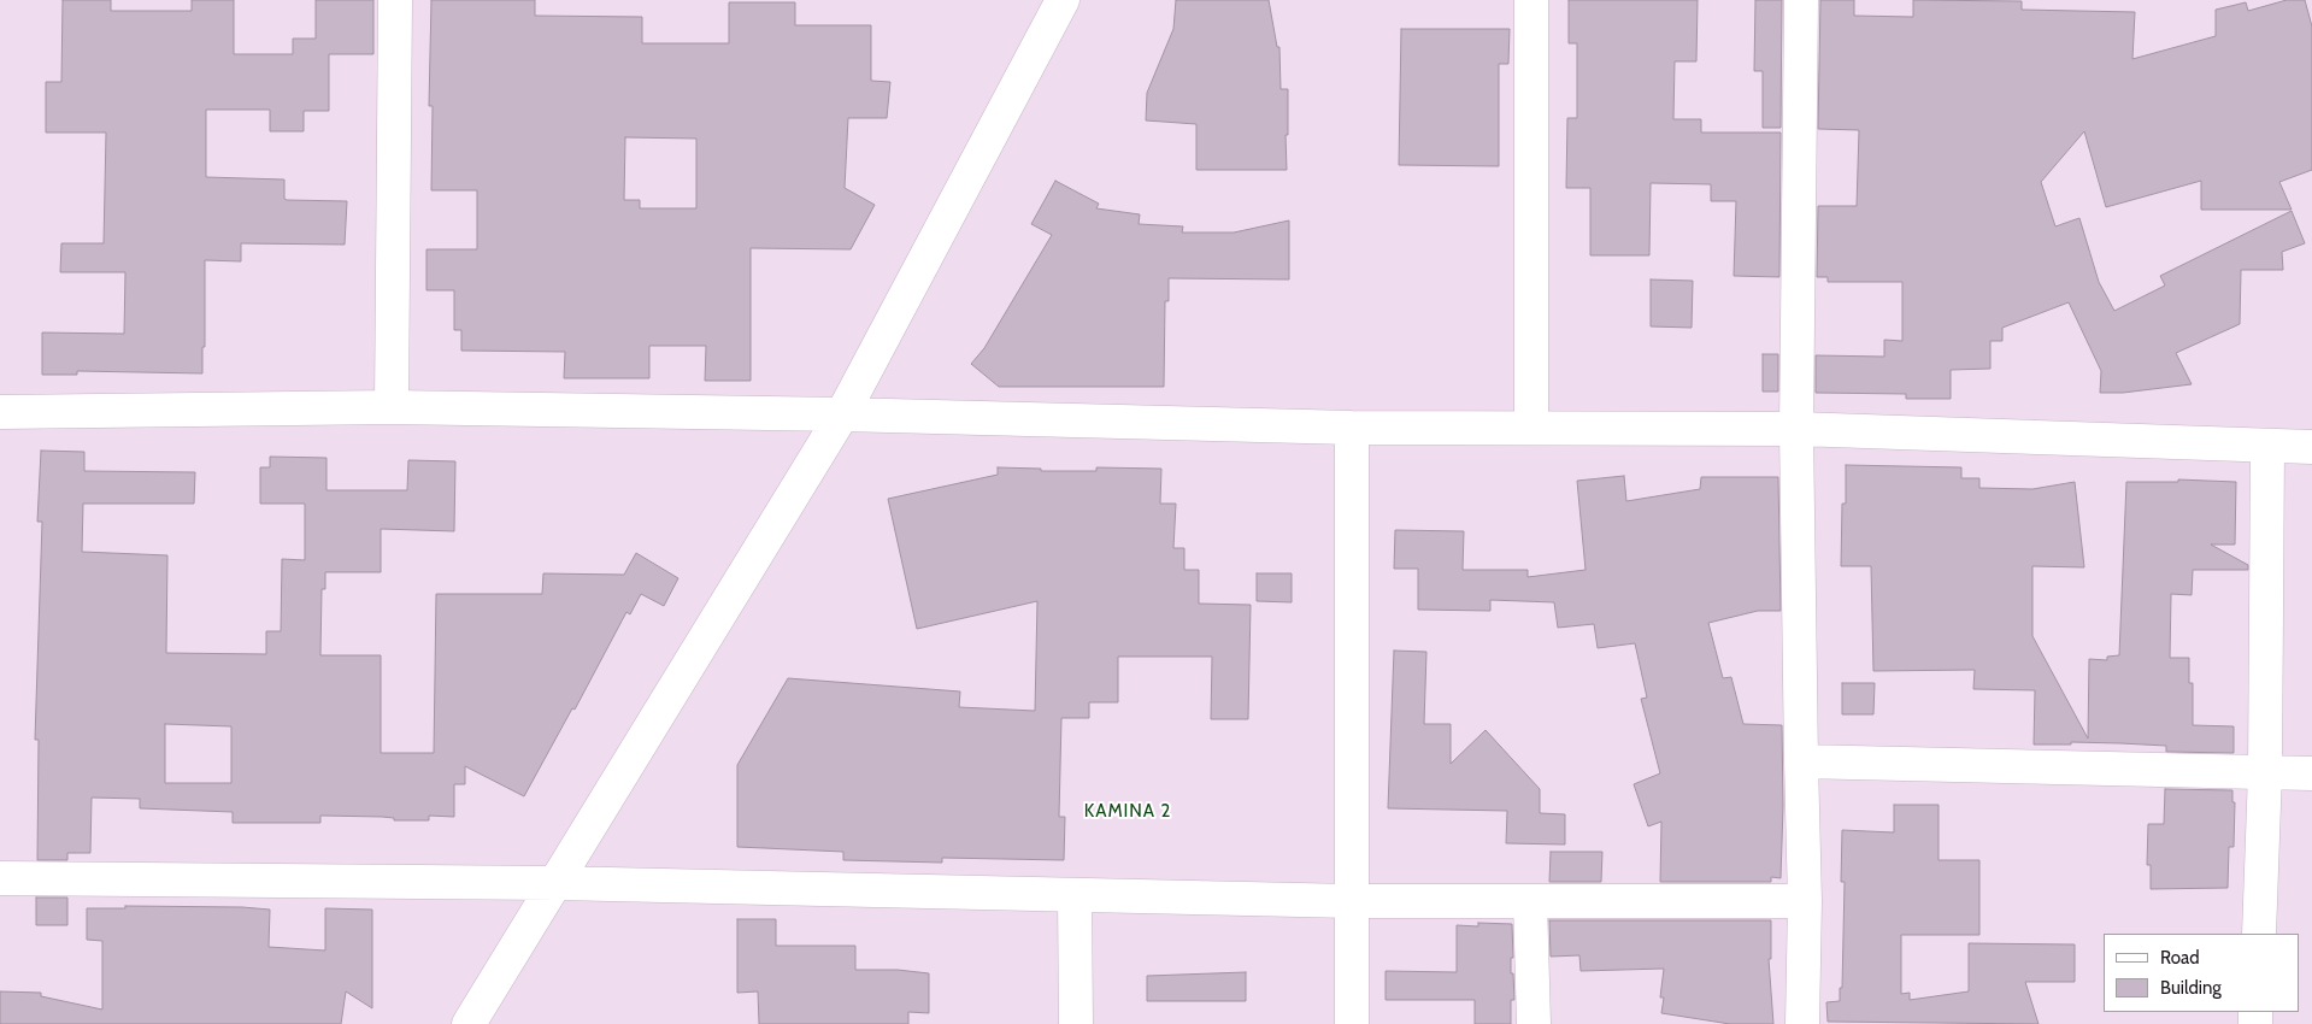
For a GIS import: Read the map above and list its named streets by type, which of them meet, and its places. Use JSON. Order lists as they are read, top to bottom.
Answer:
{
  "districts": ["KAMINA 2"],
  "legend": ["Road", "Building"]
}
